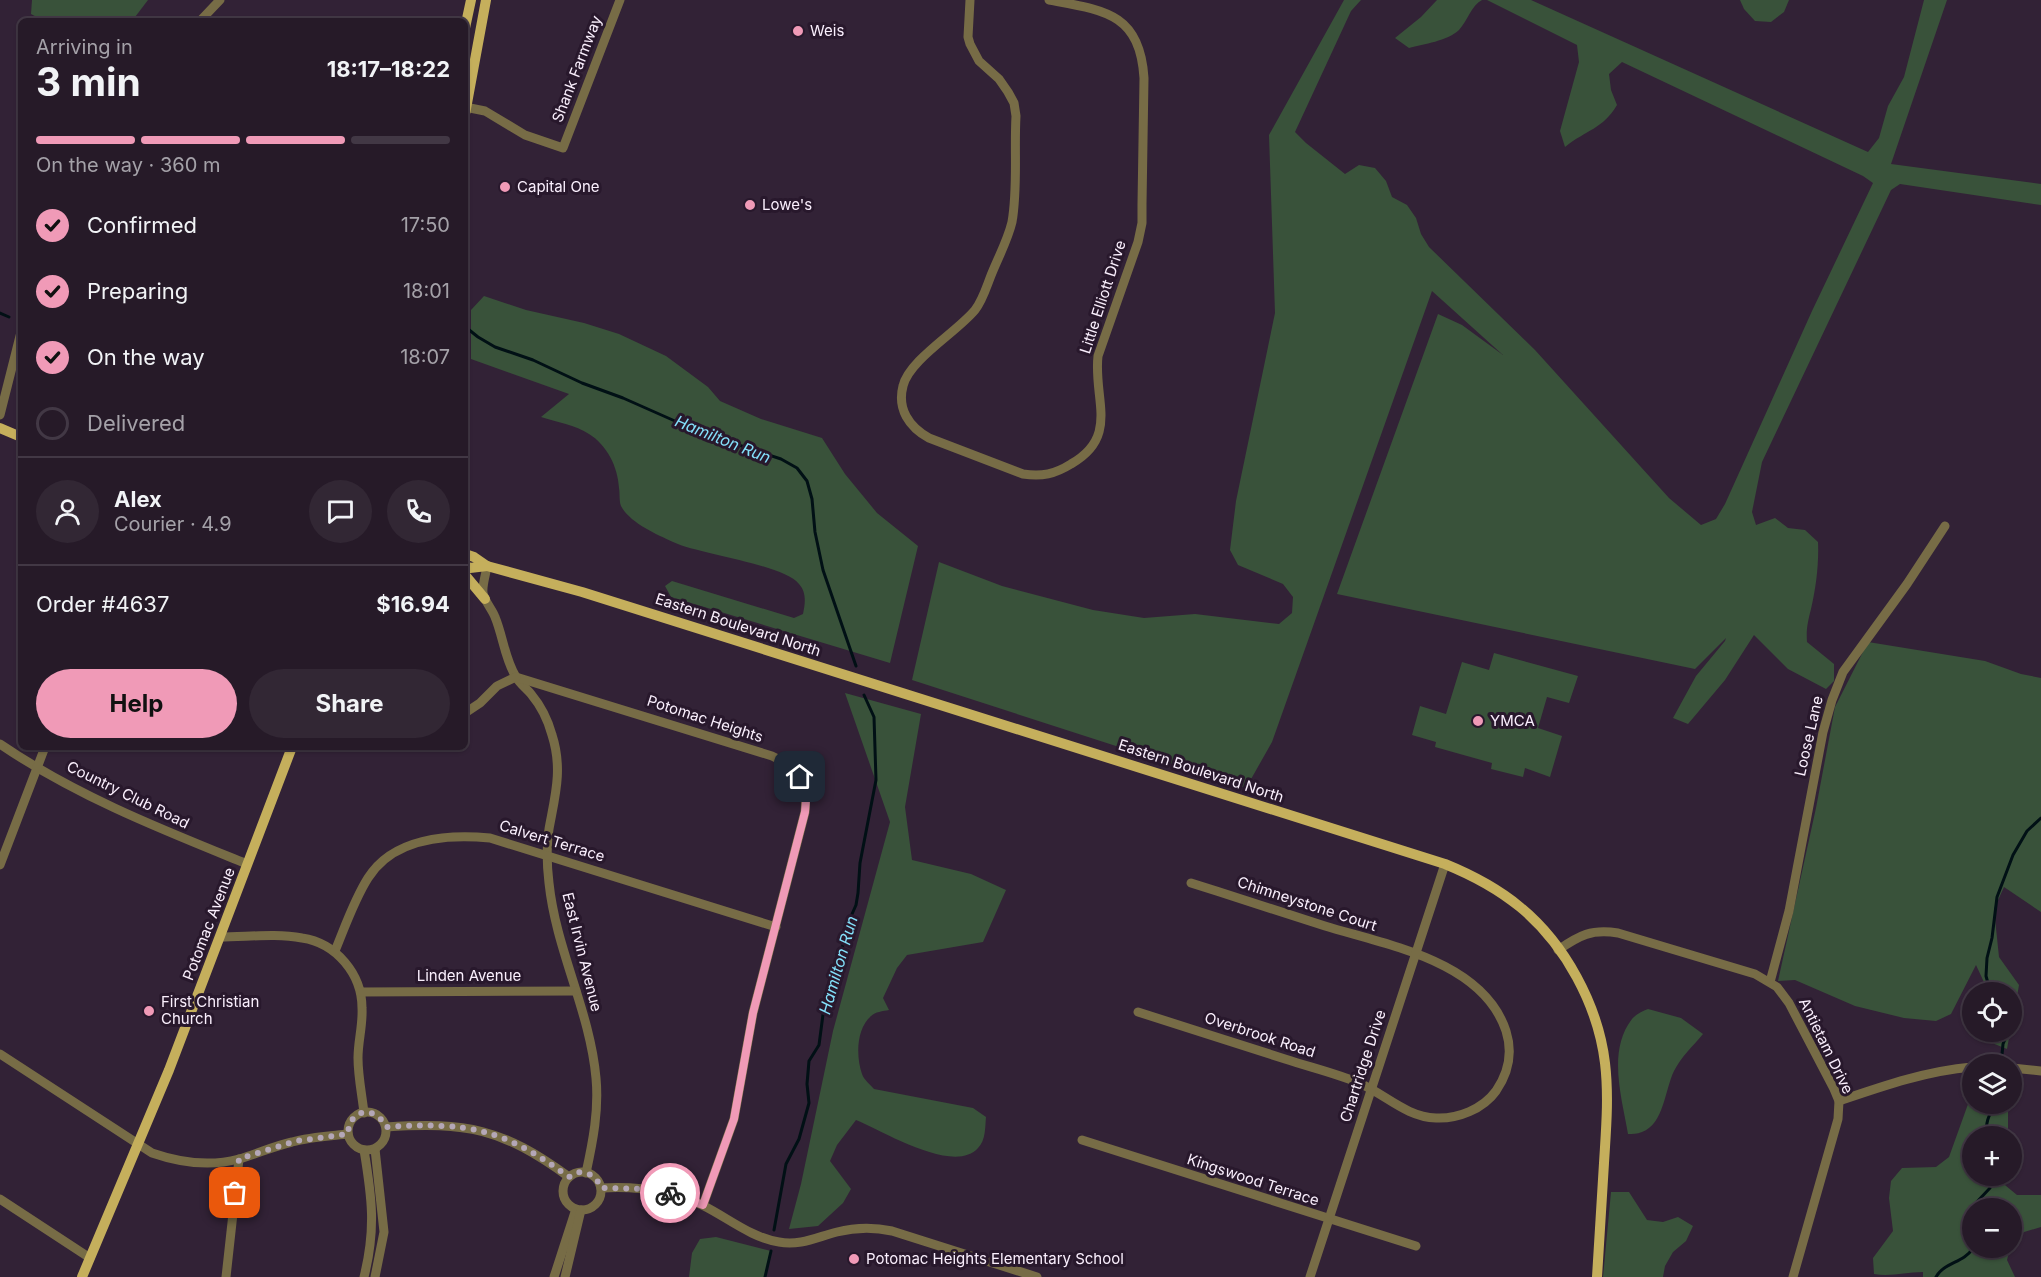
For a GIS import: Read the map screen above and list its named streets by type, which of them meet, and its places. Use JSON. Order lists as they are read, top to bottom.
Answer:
{
  "streets": {
    "main road": ["Eastern Boulevard North", "Potomac Avenue"],
    "street": [
      "Shank Farmway",
      "Little Elliott Drive",
      "Potomac Heights",
      "Loose Lane",
      "Country Club Road",
      "Calvert Terrace",
      "Chimneystone Court",
      "East Irvin Avenue",
      "Linden Avenue",
      "Overbrook Road",
      "Antietam Drive",
      "Chartridge Drive",
      "Kingswood Terrace"
    ]
  },
  "crossings": [
    ["Eastern Boulevard North", "Antietam Drive"],
    ["Eastern Boulevard North", "Chartridge Drive"],
    ["Potomac Heights", "Calvert Terrace"],
    ["Potomac Heights", "East Irvin Avenue"],
    ["Loose Lane", "Antietam Drive"],
    ["Country Club Road", "Potomac Avenue"],
    ["Calvert Terrace", "East Irvin Avenue"],
    ["Chimneystone Court", "Overbrook Road"],
    ["Chimneystone Court", "Chartridge Drive"],
    ["East Irvin Avenue", "Linden Avenue"],
    ["Overbrook Road", "Chartridge Drive"],
    ["Chartridge Drive", "Kingswood Terrace"]
  ],
  "water": ["Hamilton Run"],
  "places": [
    "Weis",
    "Capital One",
    "Lowe's",
    "YMCA",
    "First Christian Church",
    "Potomac Heights Elementary School"
  ],
  "page": {
    "heading": ["3 min", "Arriving in", "18:17–18:22"],
    "panel": [
      "Alex",
      "Courier · 4.9",
      "Order #4637",
      "$16.94"
    ],
    "bar": "On the way · 360 m",
    "list": [
      ["Confirmed", "17:50"],
      ["Preparing", "18:01"],
      ["On the way", "18:07"],
      "Delivered"
    ],
    "buttons": ["Help", "Share"],
    "map_buttons": ["+", "−"]
  }
}
